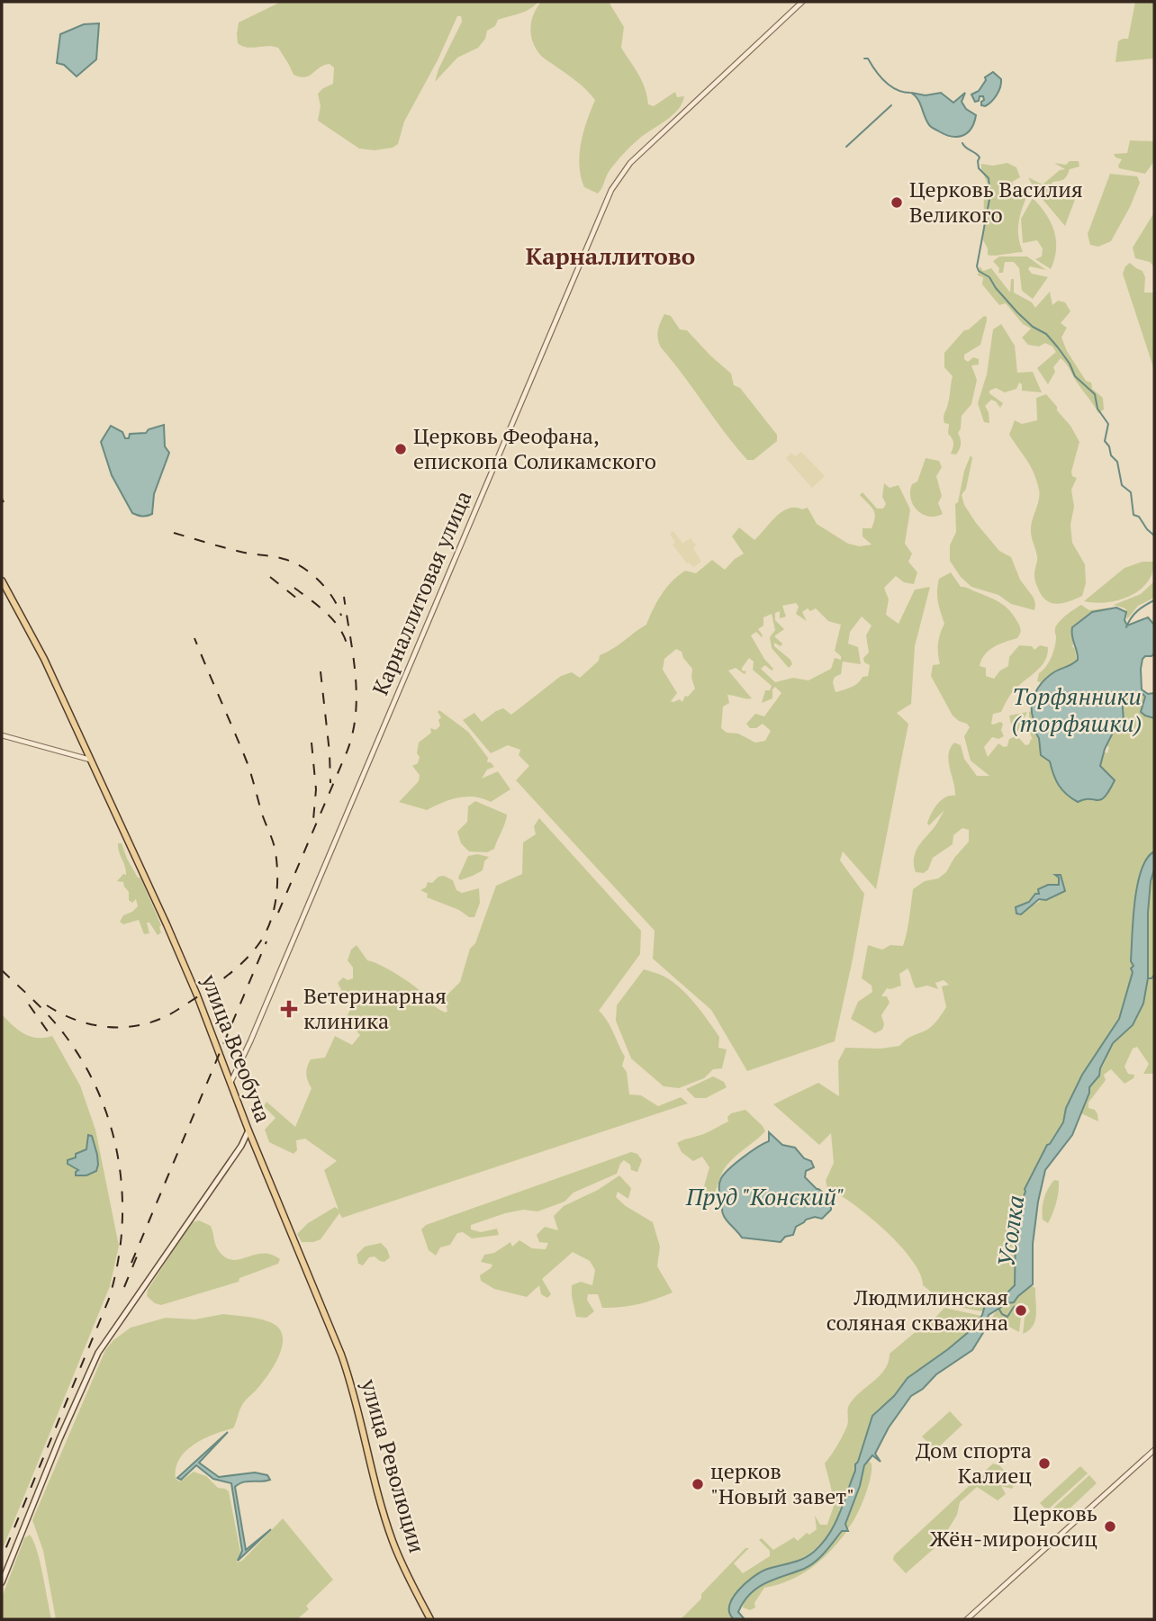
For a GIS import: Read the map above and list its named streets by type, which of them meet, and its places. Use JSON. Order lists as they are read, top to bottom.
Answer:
{
  "streets": {
    "main road": ["улица Всеобуча", "улица Революции"],
    "street": ["Карналлитовая улица"]
  },
  "crossings": [
    ["Карналлитовая улица", "улица Всеобуча"],
    ["улица Всеобуча", "улица Революции"]
  ],
  "districts": ["Карналлитово"],
  "water": ["Торфянники (торфяшки)", "Пруд \"Конский\"", "Усолка"],
  "places": {
    "other": [
      "Церковь Василия Великого",
      "Церковь Феофана, епископа Соликамского",
      "Людмилинская соляная скважина",
      "Дом спорта Калиец",
      "церков \"Новый завет\"",
      "Церковь Жён-мироносиц"
    ],
    "health": ["Ветеринарная клиника"]
  }
}
